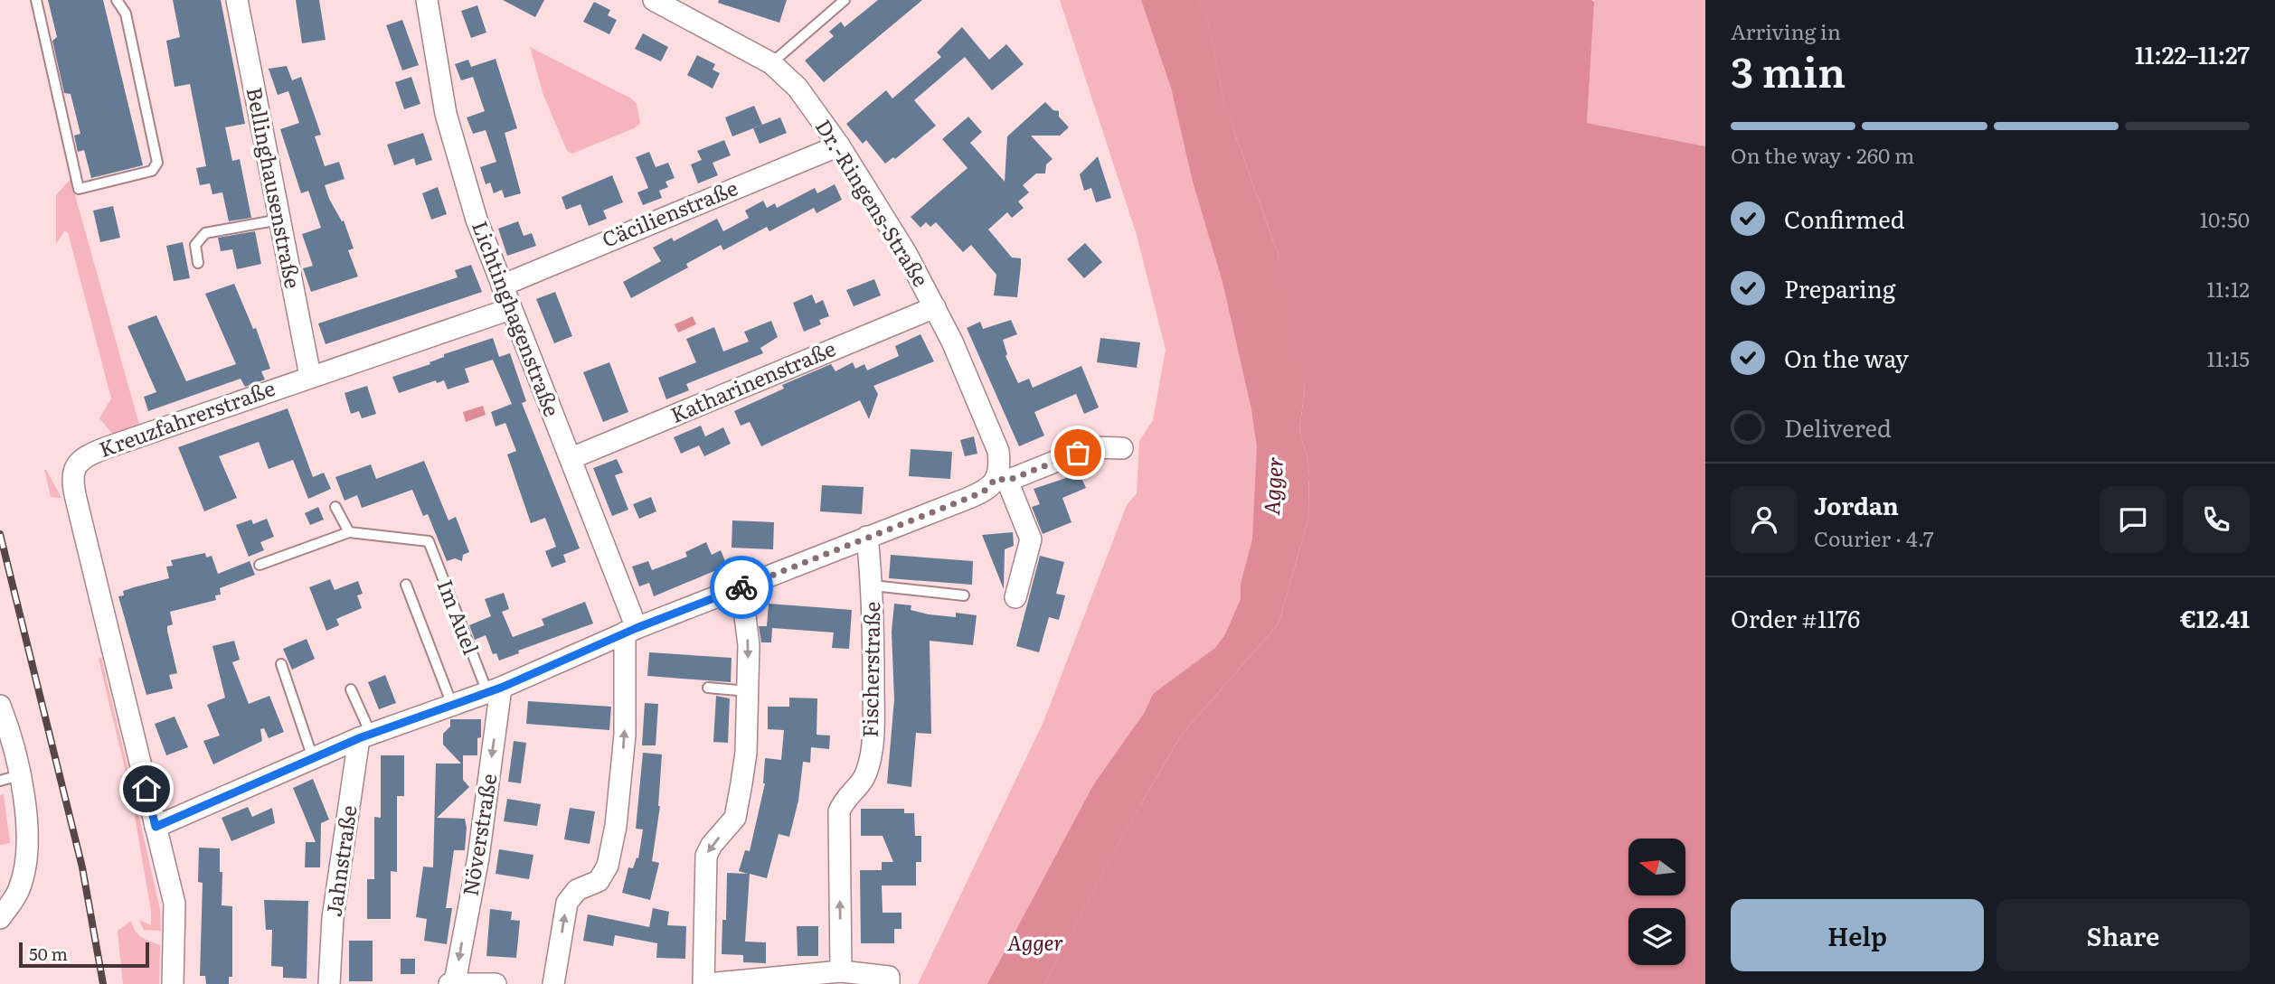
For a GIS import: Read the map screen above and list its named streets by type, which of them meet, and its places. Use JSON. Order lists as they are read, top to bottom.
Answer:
{
  "streets": {
    "street": [
      "Bellinghausenstraße",
      "Dr.-Ringens-Straße",
      "Cäcilienstraße",
      "Lichtinghagenstraße",
      "Katharinenstraße",
      "Kreuzfahrerstraße",
      "Fischerstraße",
      "Növerstraße",
      "Jahnstraße"
    ],
    "lane": ["Im Auel"]
  },
  "crossings": [
    ["Bellinghausenstraße", "Kreuzfahrerstraße"],
    ["Dr.-Ringens-Straße", "Cäcilienstraße"],
    ["Dr.-Ringens-Straße", "Katharinenstraße"],
    ["Cäcilienstraße", "Lichtinghagenstraße"],
    ["Lichtinghagenstraße", "Katharinenstraße"],
    ["Lichtinghagenstraße", "Kreuzfahrerstraße"],
    ["Im Auel", "Növerstraße"]
  ],
  "water": ["Agger"],
  "parks": ["Agger"],
  "scale_bar": "50 m",
  "north": "left",
  "page": {
    "heading": ["3 min", "Arriving in", "11:22–11:27"],
    "panel": [
      "Jordan",
      "Courier · 4.7",
      "Order #1176",
      "€12.41"
    ],
    "bar": "On the way · 260 m",
    "list": [
      ["Confirmed", "10:50"],
      ["Preparing", "11:12"],
      ["On the way", "11:15"],
      "Delivered"
    ],
    "buttons": ["Help", "Share"],
    "scale": "50 m"
  }
}
